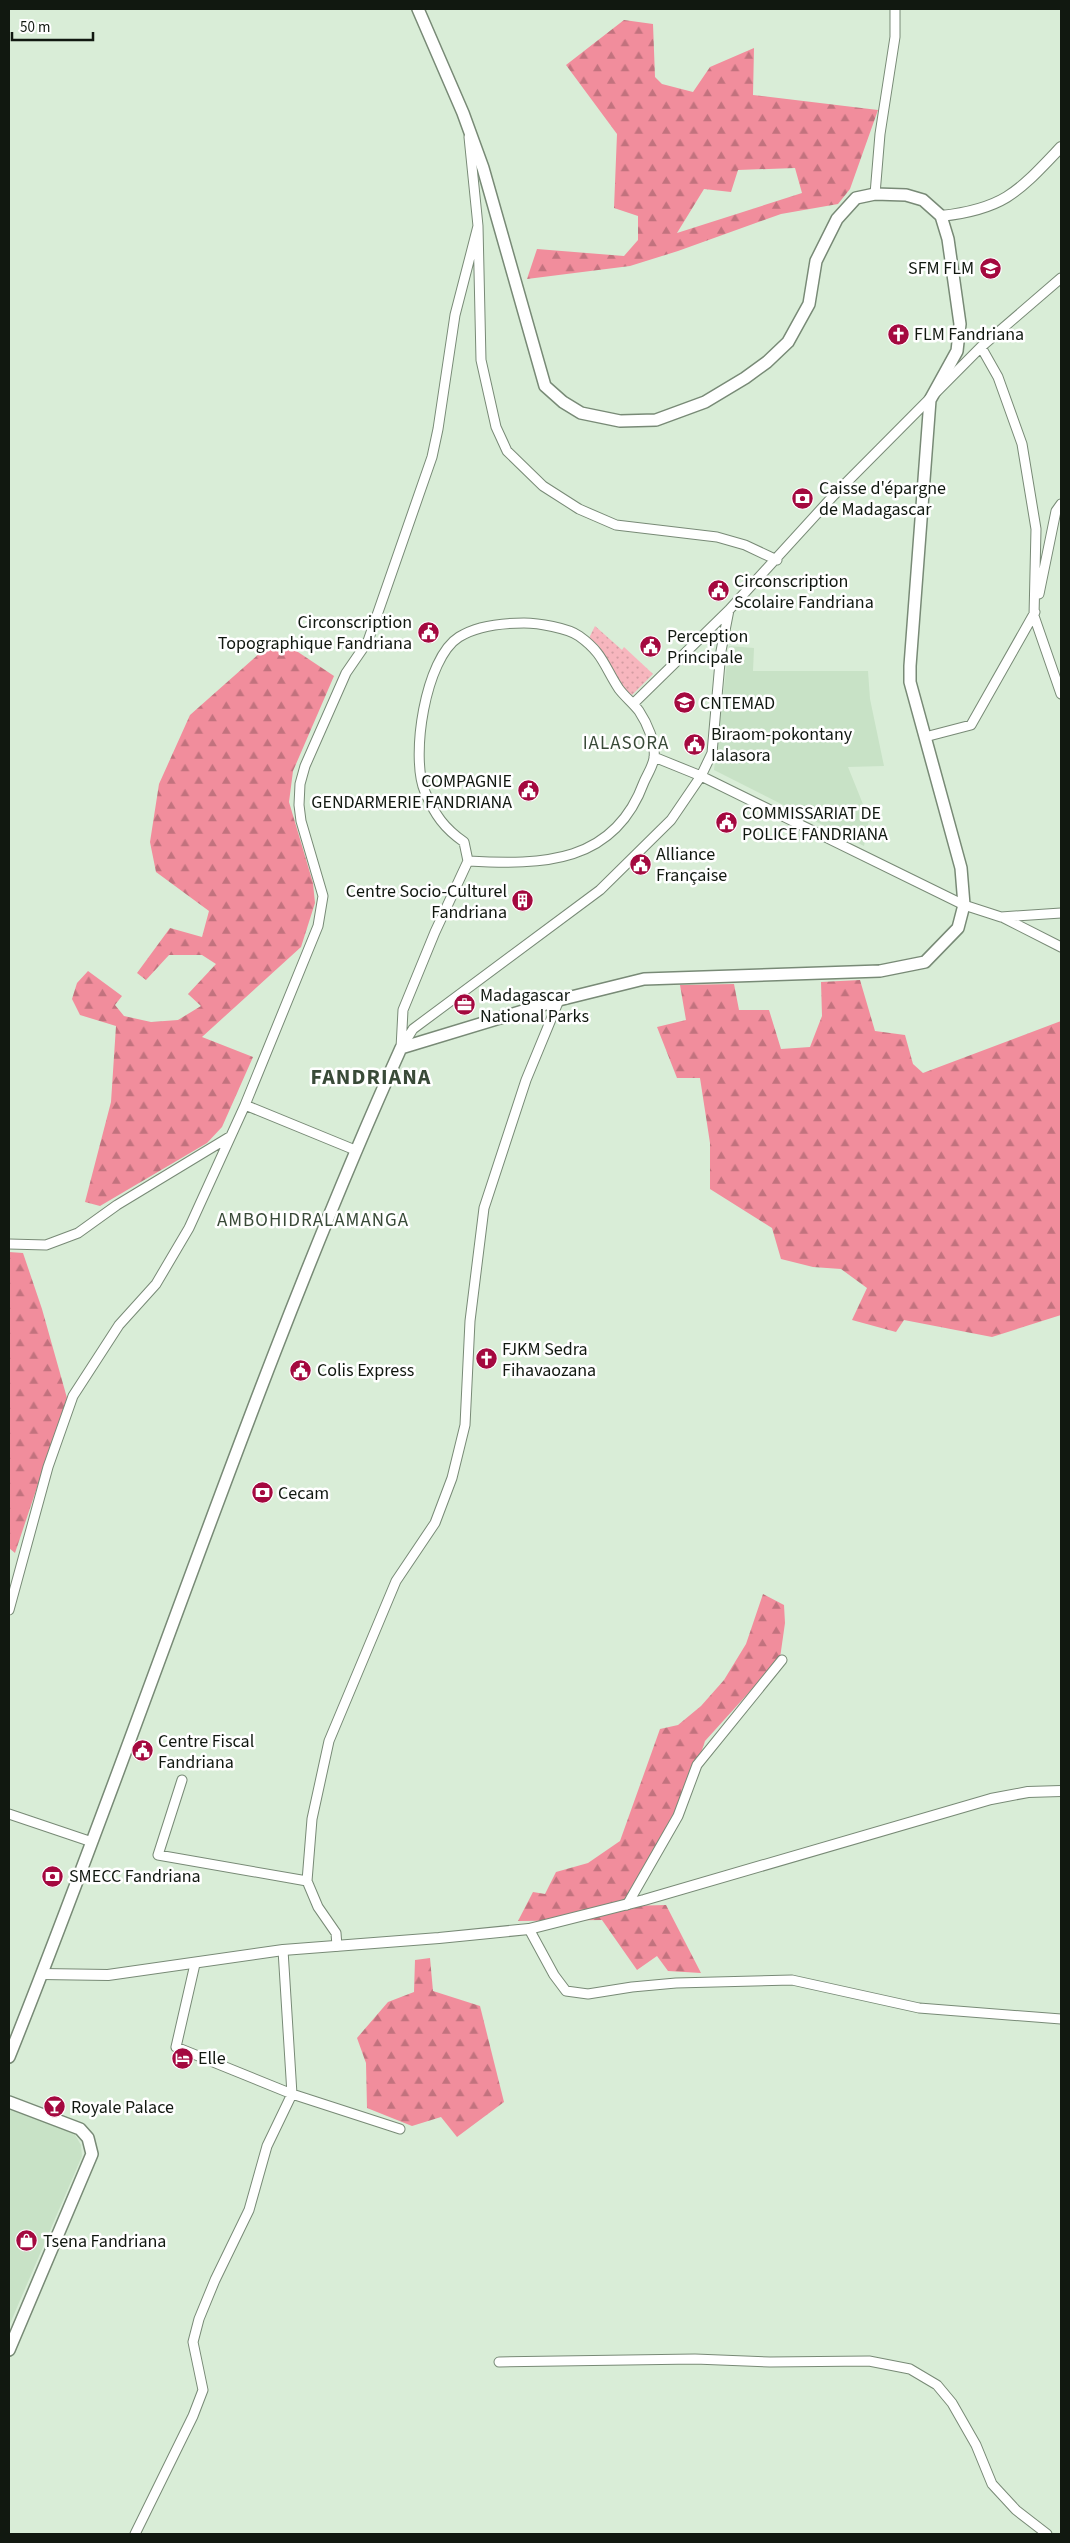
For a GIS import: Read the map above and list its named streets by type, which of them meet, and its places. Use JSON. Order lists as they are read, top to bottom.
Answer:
{
  "districts": ["IALASORA", "FANDRIANA", "AMBOHIDRALAMANGA"],
  "places": {
    "school or university": ["SFM FLM", "CNTEMAD"],
    "church": ["FLM Fandriana", "FJKM Sedra Fihavaozana"],
    "bank": ["Caisse d'épargne de Madagascar", "Cecam", "SMECC Fandriana"],
    "public building": [
      "Circonscription Scolaire Fandriana",
      "Circonscription Topographique Fandriana",
      "Perception Principale",
      "Biraom-pokontany Ialasora",
      "COMPAGNIE GENDARMERIE FANDRIANA",
      "COMMISSARIAT DE POLICE FANDRIANA",
      "Alliance Française",
      "Colis Express",
      "Centre Fiscal Fandriana"
    ],
    "building": ["Centre Socio-Culturel Fandriana"],
    "office": ["Madagascar National Parks"],
    "hotel": ["Elle"],
    "bar": ["Royale Palace"],
    "shop": ["Tsena Fandriana"]
  },
  "scale_bar": "50 m"
}
